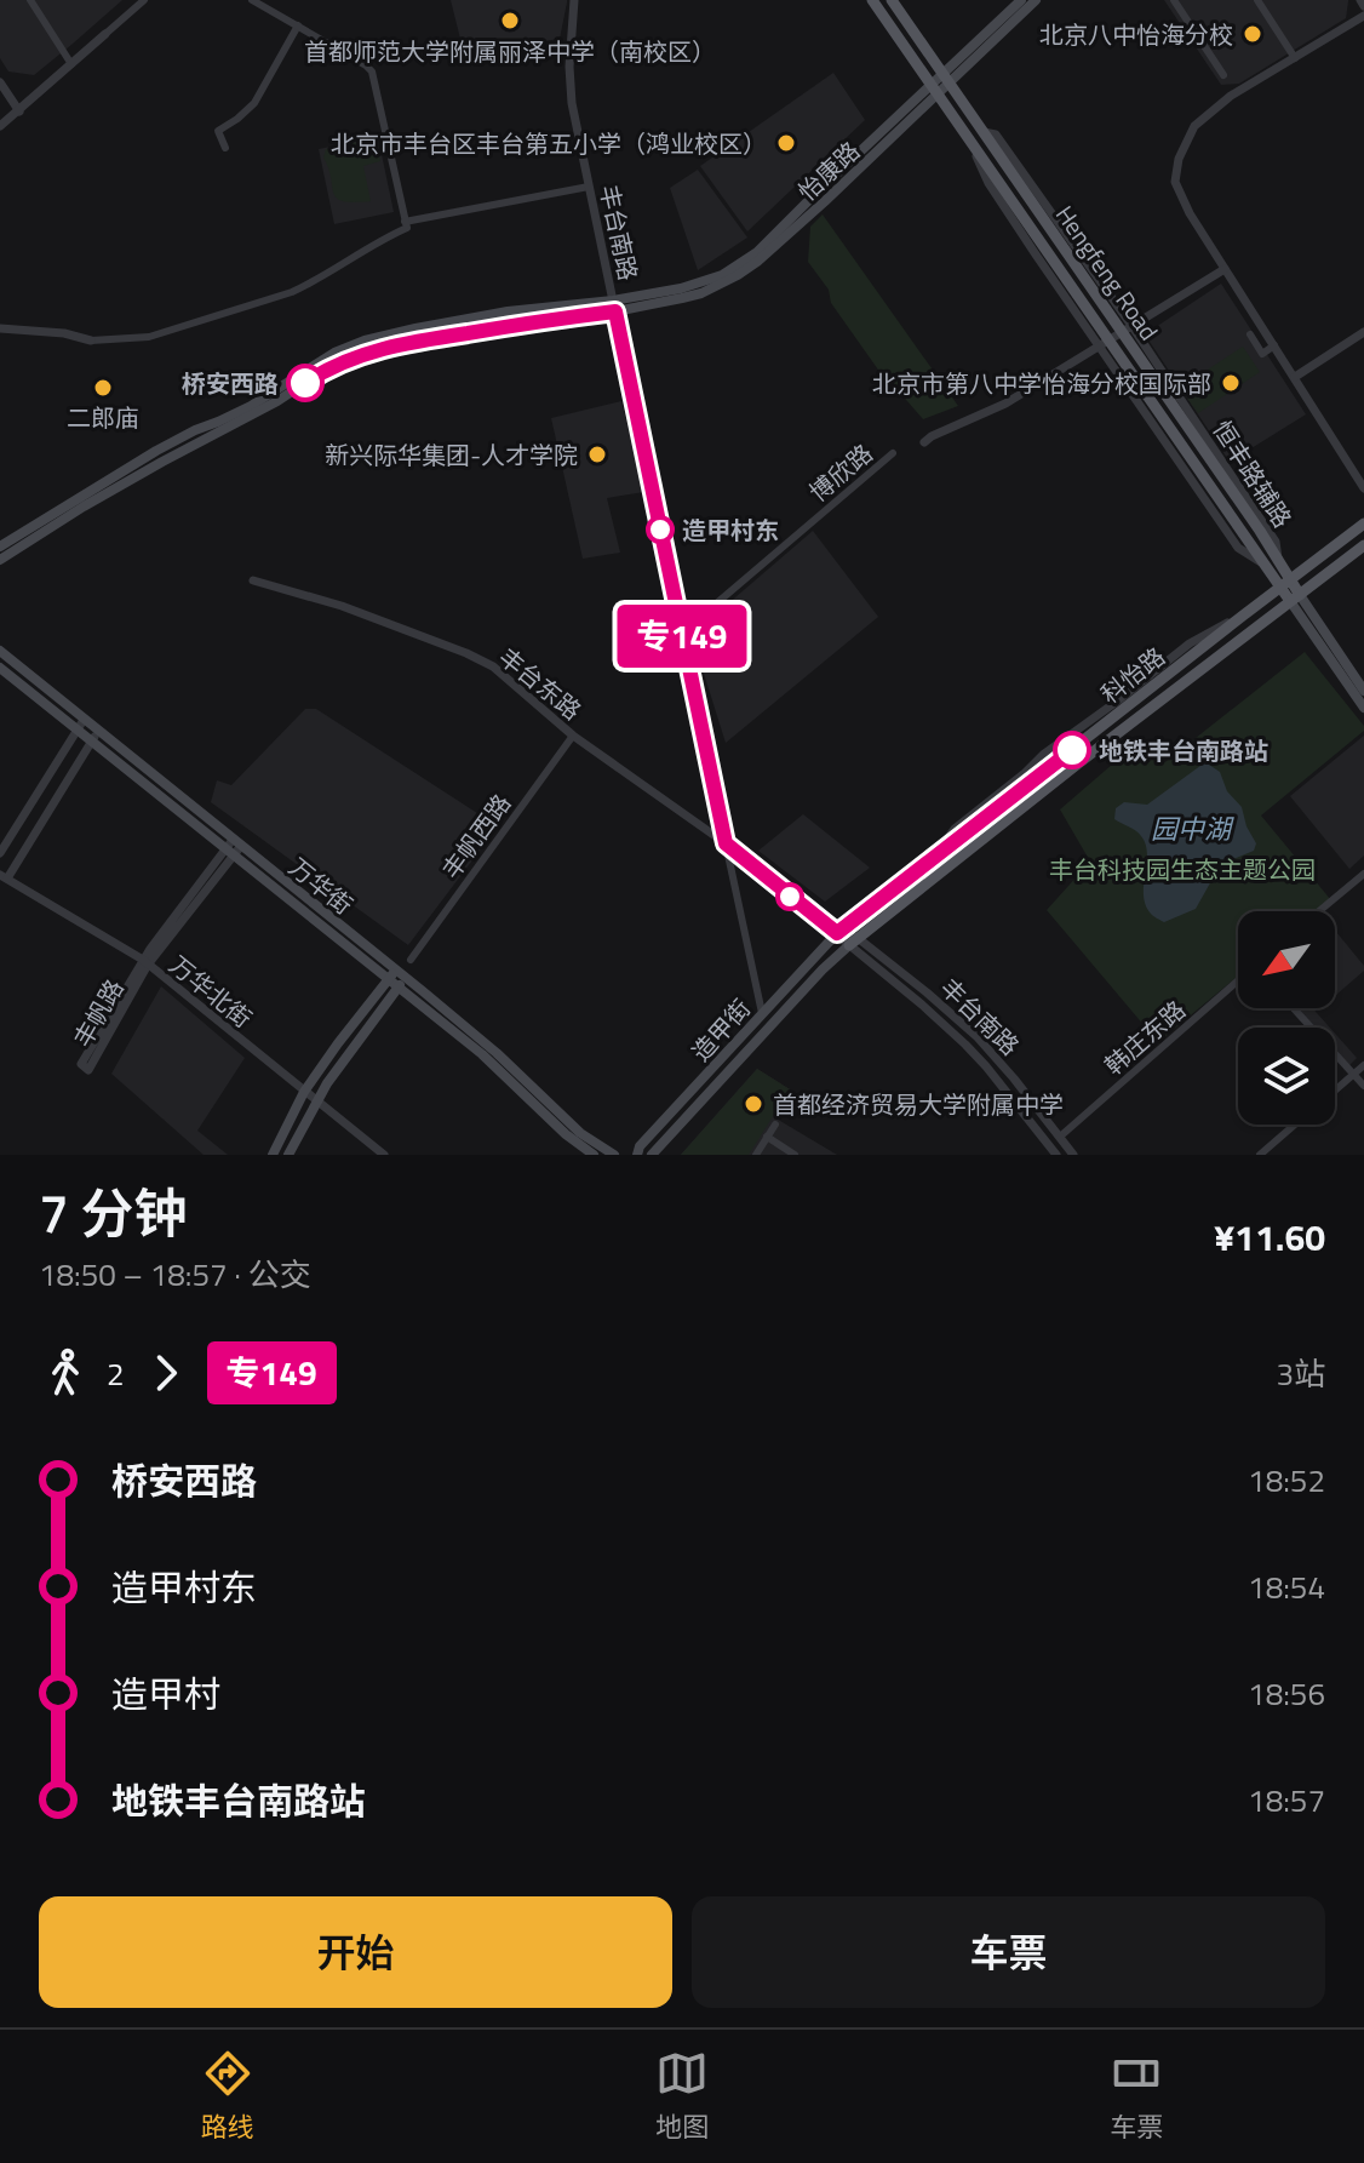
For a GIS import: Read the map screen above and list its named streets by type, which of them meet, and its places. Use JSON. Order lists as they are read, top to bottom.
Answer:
{
  "streets": {
    "main road": [
      "怡康路",
      "Hengfeng Road",
      "科怡路",
      "万华街",
      "造甲街"
    ],
    "street": [
      "丰台南路",
      "博欣路",
      "丰台东路",
      "丰帆西路",
      "万华北街",
      "丰帆路",
      "韩庄东路"
    ]
  },
  "crossings": [
    ["怡康路", "丰台南路"],
    ["怡康路", "Hengfeng Road"],
    ["丰台南路", "博欣路"],
    ["丰台南路", "科怡路"],
    ["丰台南路", "丰台东路"],
    ["丰台南路", "造甲街"],
    ["丰台南路", "韩庄东路"],
    ["Hengfeng Road", "科怡路"],
    ["科怡路", "造甲街"],
    ["丰台东路", "丰帆西路"],
    ["万华街", "丰帆路"],
    ["万华北街", "丰帆路"]
  ],
  "water": ["园中湖"],
  "parks": ["丰台科技园生态主题公园"],
  "places": [
    "首都师范大学附属丽泽中学（南校区）",
    "北京八中怡海分校",
    "北京市丰台区丰台第五小学（鸿业校区）",
    "桥安西路",
    "北京市第八中学怡海分校国际部",
    "二郎庙",
    "新兴际华集团-人才学院",
    "造甲村东",
    "地铁丰台南路站",
    "首都经济贸易大学附属中学"
  ],
  "lines": ["bus line 专149"],
  "north": "bottom left",
  "page": {
    "on_map": "专149",
    "heading": ["7 分钟", "18:50 – 18:57 · 公交", "¥11.60"],
    "legs": ["2", "专149", "3站"],
    "list": [
      {
        "name": "桥安西路",
        "value": "18:52"
      },
      {
        "name": "造甲村东",
        "value": "18:54"
      },
      {
        "name": "造甲村",
        "value": "18:56"
      },
      {
        "name": "地铁丰台南路站",
        "value": "18:57"
      }
    ],
    "buttons": ["开始", "车票"],
    "tabs": ["路线", "地图", "车票"]
  }
}
